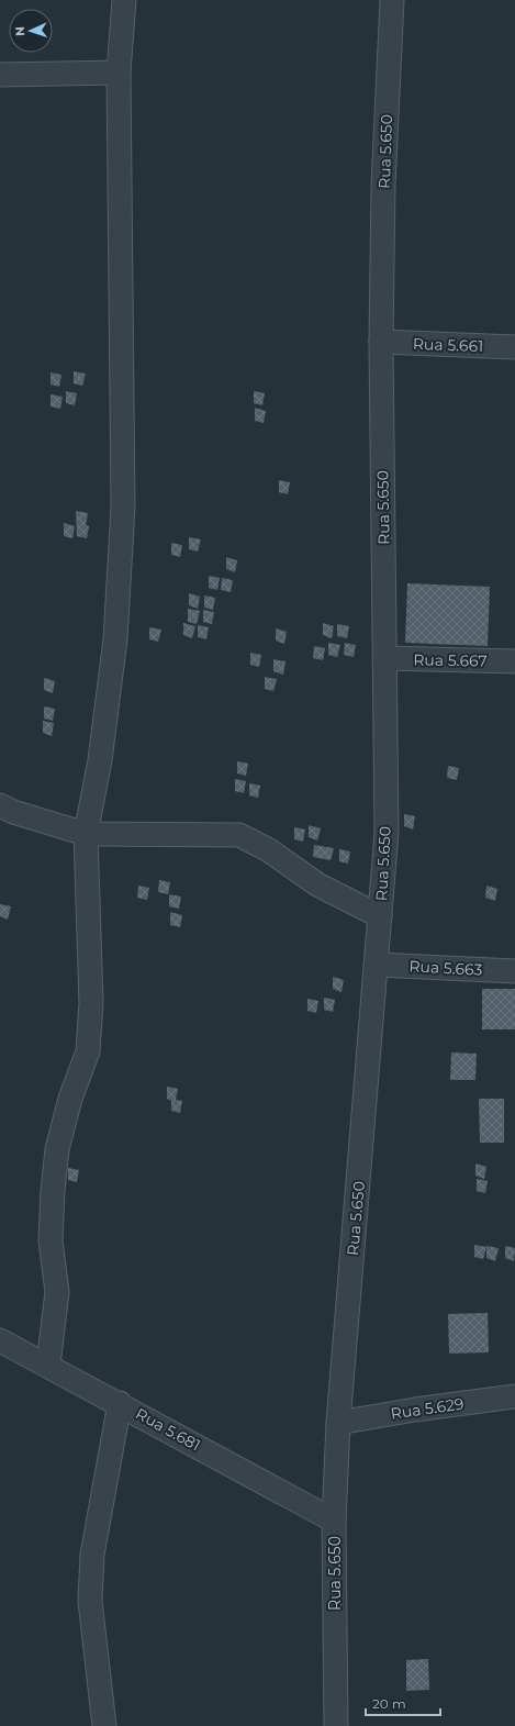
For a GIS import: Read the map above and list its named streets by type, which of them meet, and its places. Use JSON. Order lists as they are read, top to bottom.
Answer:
{
  "streets": {
    "street": [
      "Rua 5.650",
      "Rua 5.661",
      "Rua 5.667",
      "Rua 5.663",
      "Rua 5.629",
      "Rua 5.681"
    ]
  },
  "crossings": [
    ["Rua 5.650", "Rua 5.661"],
    ["Rua 5.650", "Rua 5.667"],
    ["Rua 5.650", "Rua 5.663"],
    ["Rua 5.650", "Rua 5.629"],
    ["Rua 5.650", "Rua 5.681"]
  ],
  "scale_bar": "20 m",
  "north": "left"
}
